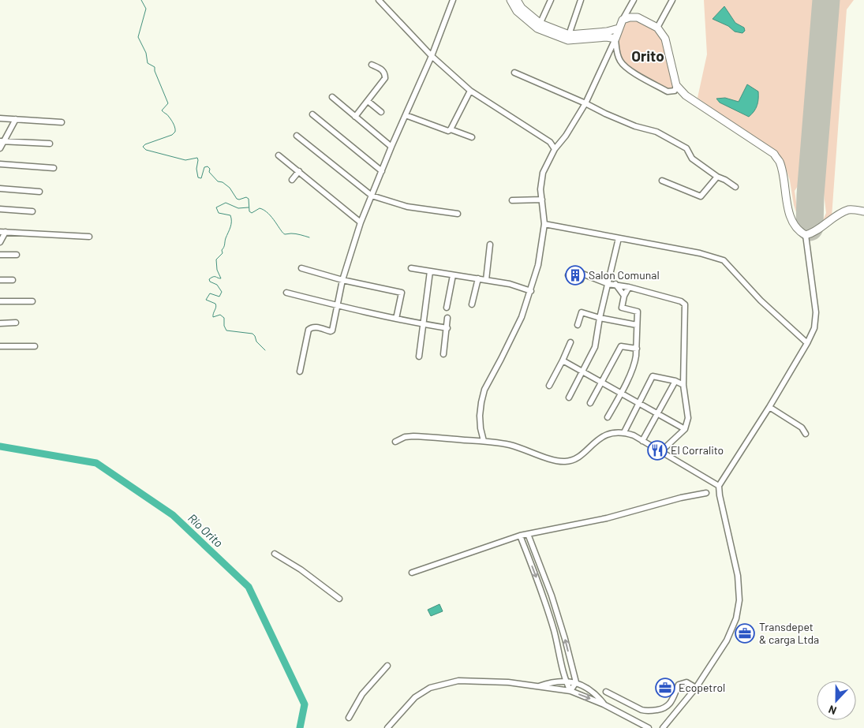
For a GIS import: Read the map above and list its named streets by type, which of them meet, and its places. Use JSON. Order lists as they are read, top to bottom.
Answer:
{
  "districts": ["Orito"],
  "water": ["Río Orito"],
  "places": {
    "building": ["Salon Comunal"],
    "restaurant": ["El Corralito"],
    "office": ["Transdepet & carga Ltda", "Ecopetrol"]
  },
  "north": "bottom"
}
